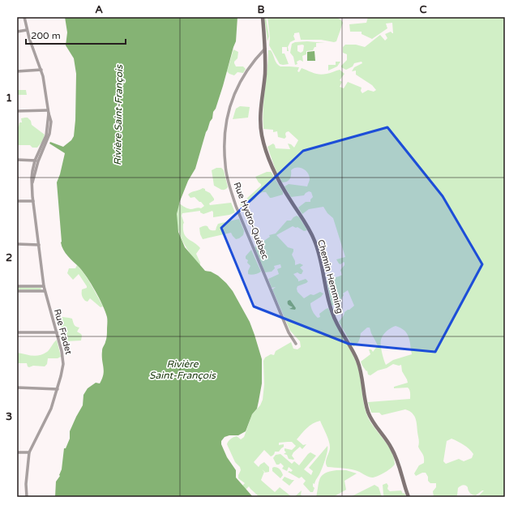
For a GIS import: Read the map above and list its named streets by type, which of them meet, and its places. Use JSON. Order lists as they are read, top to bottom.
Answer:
{
  "streets": {
    "street": ["Rue Hydro-Québec", "Chemin Hemming", "Rue Fradet"]
  },
  "crossings": [
    ["Rue Hydro-Québec", "Chemin Hemming"]
  ],
  "water": ["Rivière Saint-François"],
  "scale_bar": "200 m",
  "grid": {
    "columns": ["A", "B", "C"],
    "rows": ["1", "2", "3"]
  }
}
